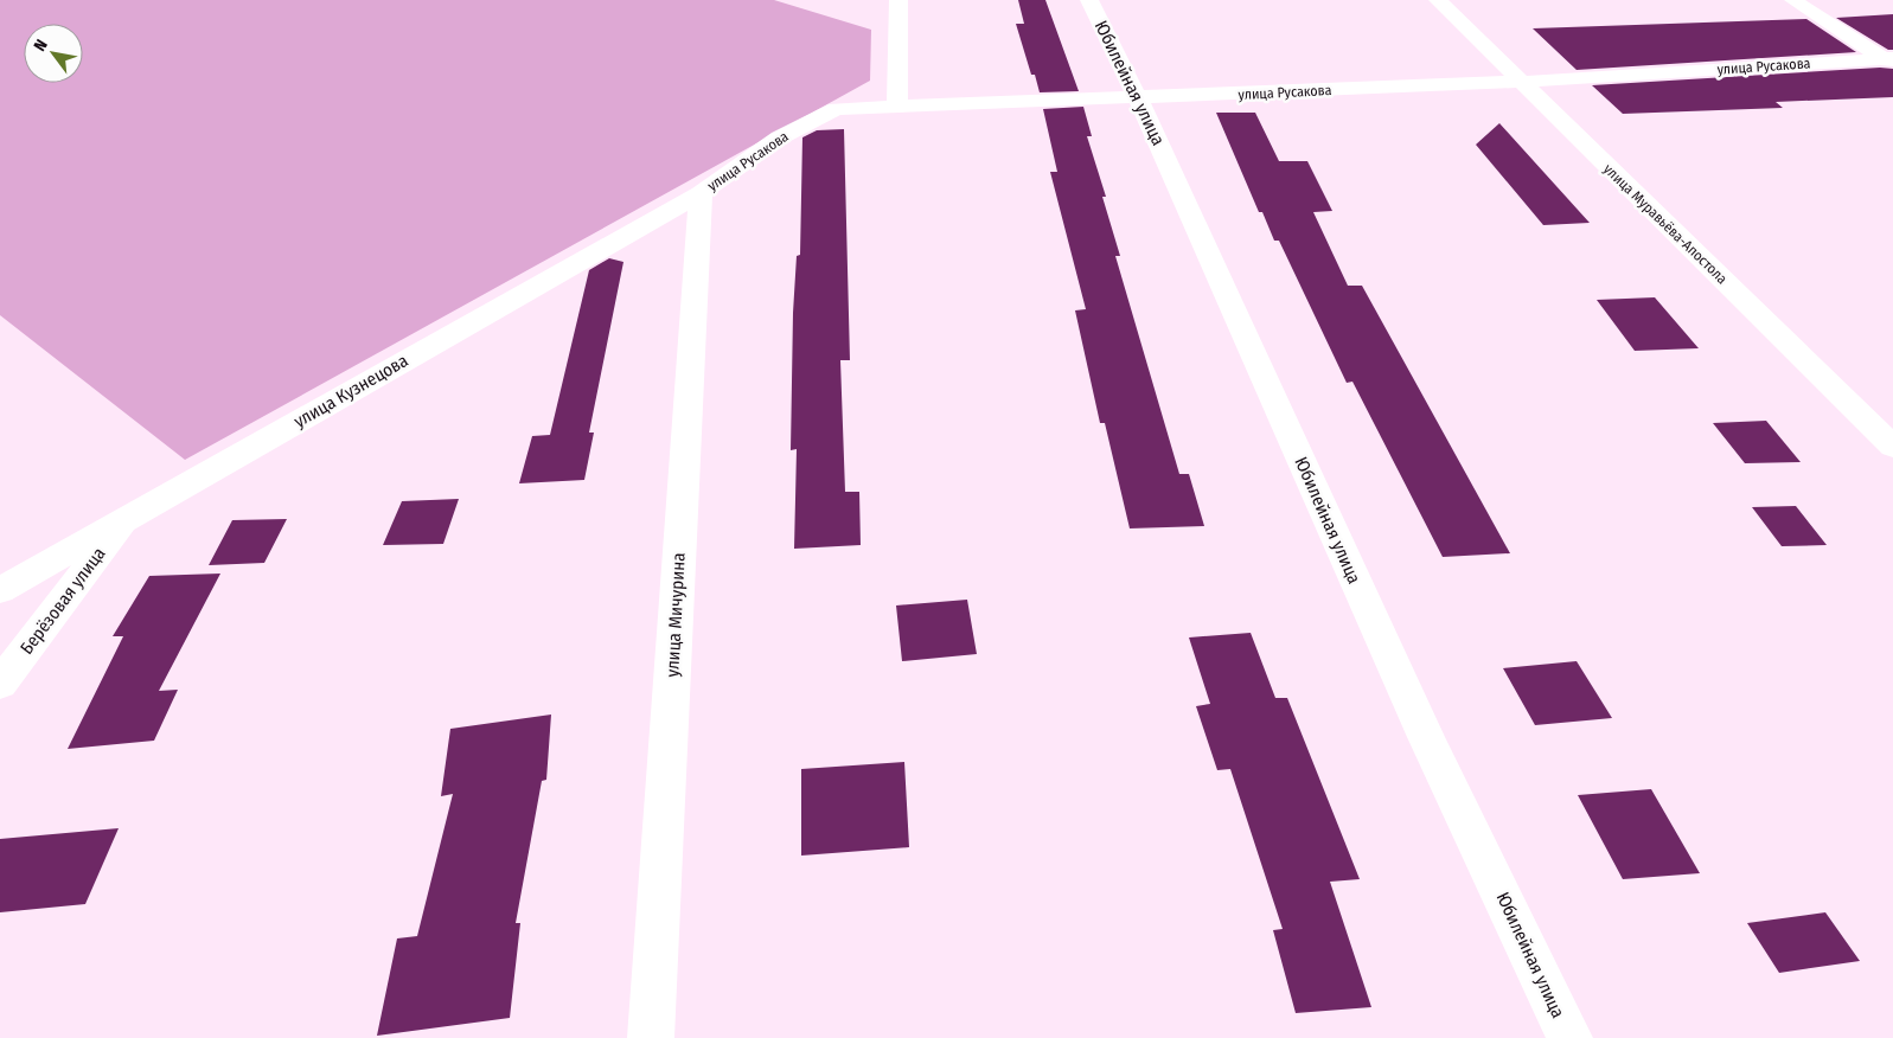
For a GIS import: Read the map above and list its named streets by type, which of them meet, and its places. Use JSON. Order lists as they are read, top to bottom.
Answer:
{
  "streets": {
    "street": [
      "улица Русакова",
      "Юбилейная улица",
      "улица Муравьёва-Апостола",
      "улица Кузнецова",
      "Берёзовая улица",
      "улица Мичурина"
    ]
  },
  "crossings": [
    ["улица Русакова", "Юбилейная улица"],
    ["улица Русакова", "улица Муравьёва-Апостола"],
    ["улица Русакова", "улица Кузнецова"],
    ["улица Русакова", "улица Мичурина"],
    ["улица Кузнецова", "Берёзовая улица"],
    ["улица Кузнецова", "улица Мичурина"]
  ],
  "north": "top left"
}
